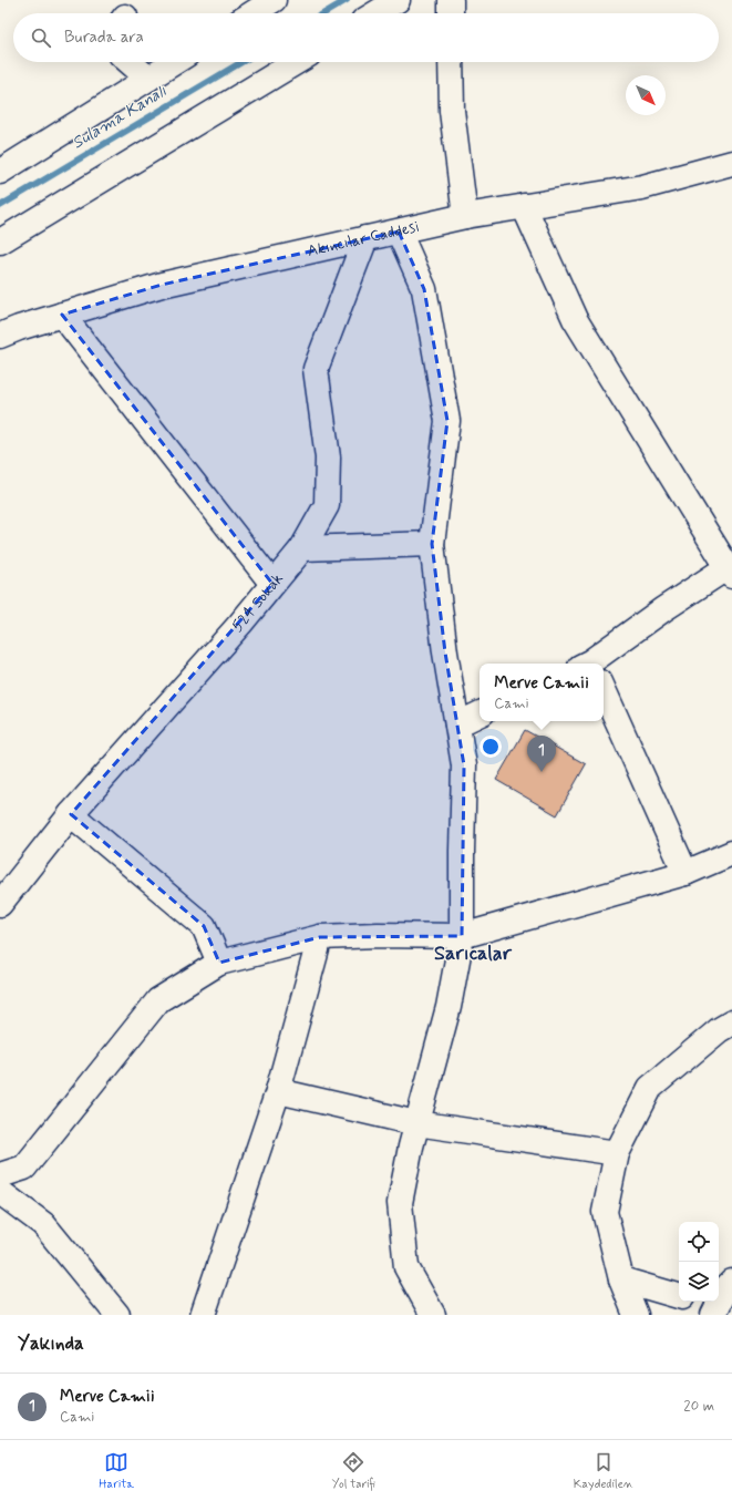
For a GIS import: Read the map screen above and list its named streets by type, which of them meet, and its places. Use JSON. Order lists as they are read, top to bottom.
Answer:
{
  "streets": {
    "street": ["Akıncılar Caddesi", "524 Sokak"]
  },
  "crossings": [
    ["Akıncılar Caddesi", "524 Sokak"]
  ],
  "districts": ["Sarıcalar"],
  "water": ["Sulama Kanalı"],
  "north": "bottom right",
  "page": {
    "search": "Burada ara",
    "popup": ["Merve Camii", "Cami"],
    "pins": "1",
    "heading": "Yakında",
    "list": [
      {
        "mark": "1",
        "name": "Merve Camii",
        "note": "Cami",
        "value": "20 m"
      }
    ],
    "nav": ["Harita", "Yol tarifi", "Kaydedilen"]
  }
}
